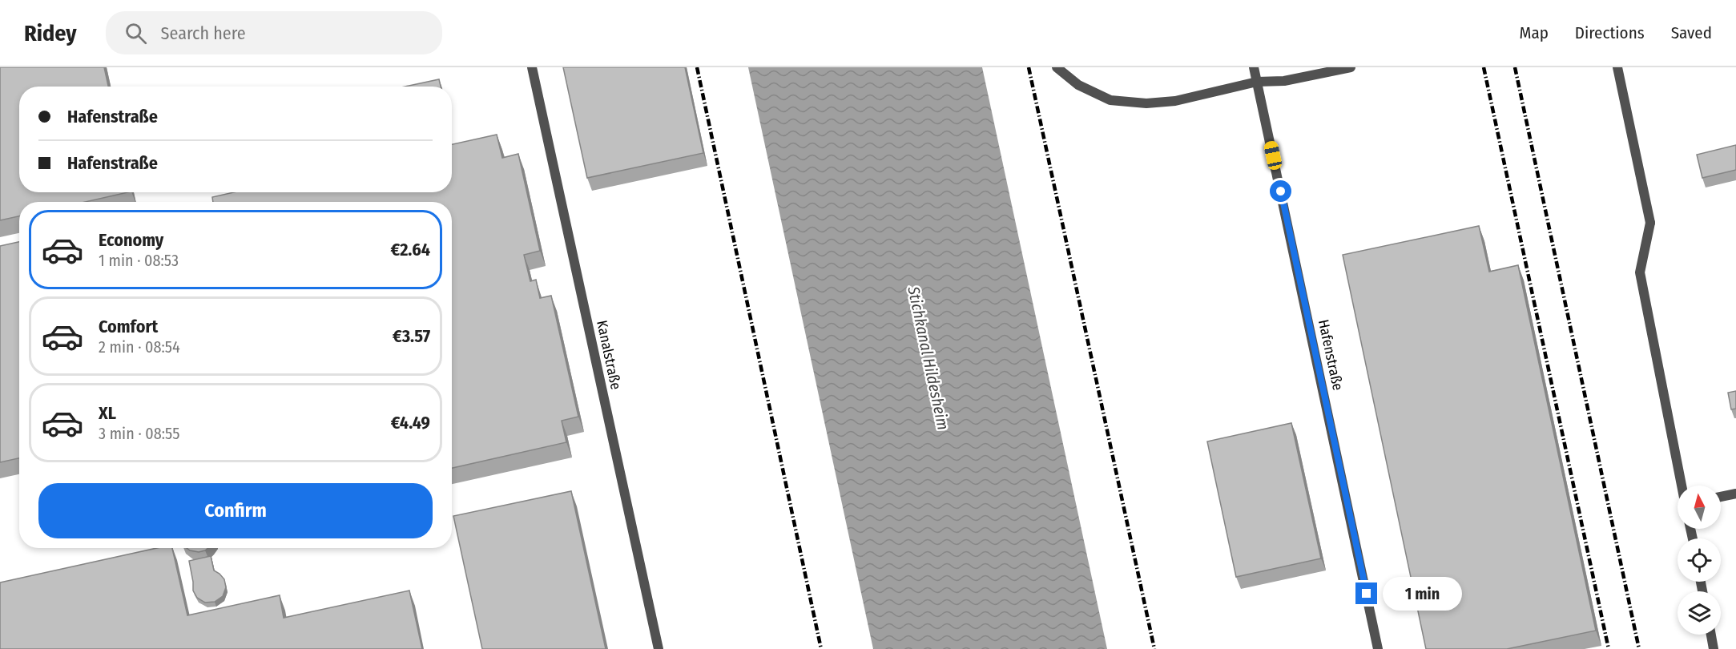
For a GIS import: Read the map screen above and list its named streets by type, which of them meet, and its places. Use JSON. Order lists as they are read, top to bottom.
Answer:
{
  "streets": {
    "street": ["Kanalstraße", "Hafenstraße"]
  },
  "water": ["Stichkanal Hildesheim"],
  "north": "top",
  "page": {
    "header": "Ridey",
    "search": "Search here",
    "nav": ["Map", "Directions", "Saved"],
    "banner": ["Hafenstraße", "Hafenstraße"],
    "list": [
      {
        "name": "Economy",
        "note": "1 min · 08:53",
        "value": "€2.64"
      },
      {
        "name": "Comfort",
        "note": "2 min · 08:54",
        "value": "€3.57"
      },
      {
        "name": "XL",
        "note": "3 min · 08:55",
        "value": "€4.49"
      }
    ],
    "buttons": "Confirm",
    "bubble": "1 min"
  }
}
